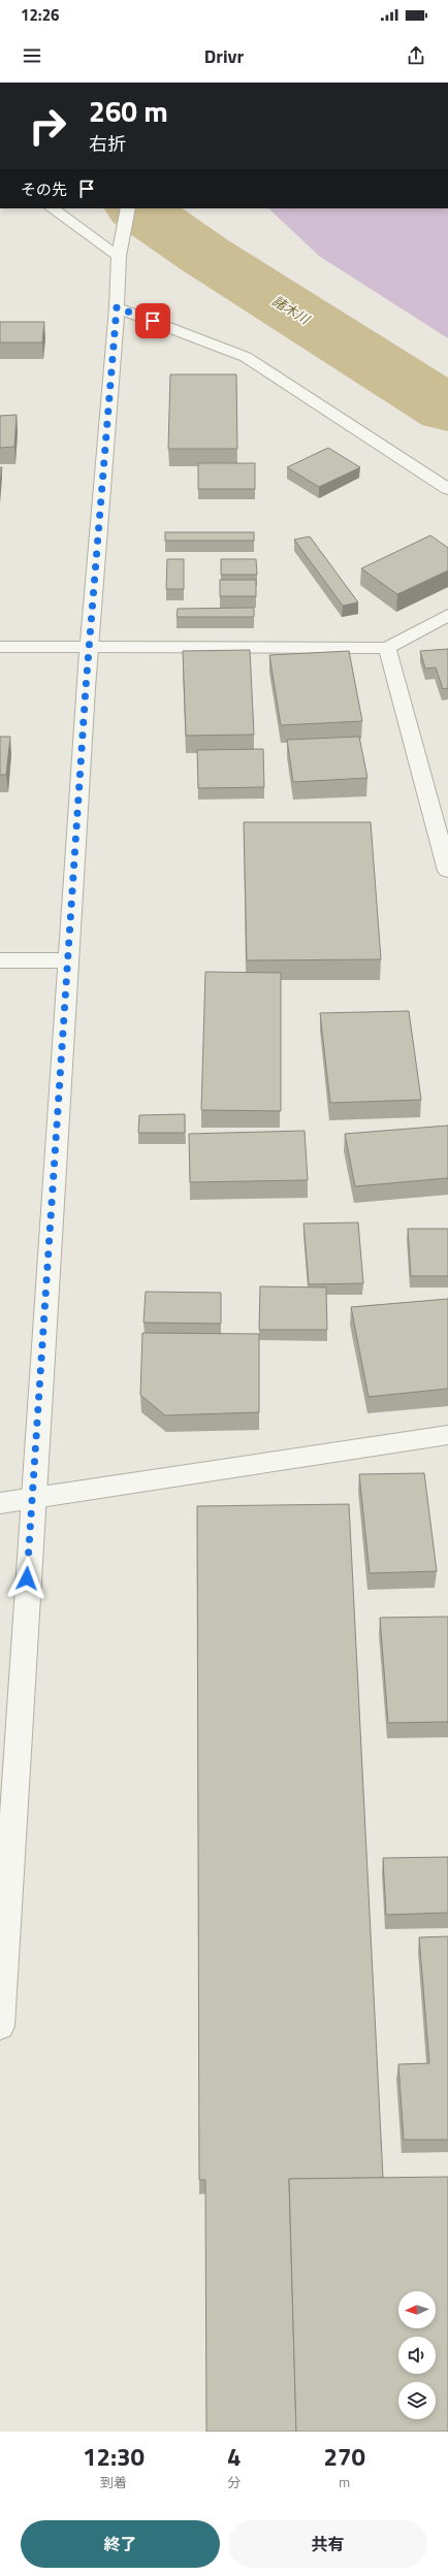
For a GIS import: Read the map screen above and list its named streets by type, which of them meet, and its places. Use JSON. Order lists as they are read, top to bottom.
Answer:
{
  "water": ["諸木川"],
  "north": "left",
  "page": {
    "status": "12:26",
    "header": "Drivr",
    "turn": ["260 m", "右折"],
    "then": "その先",
    "eta": [
      "12:30",
      "到着",
      "4",
      "分",
      "270",
      "m"
    ],
    "buttons": ["終了", "共有"]
  }
}
